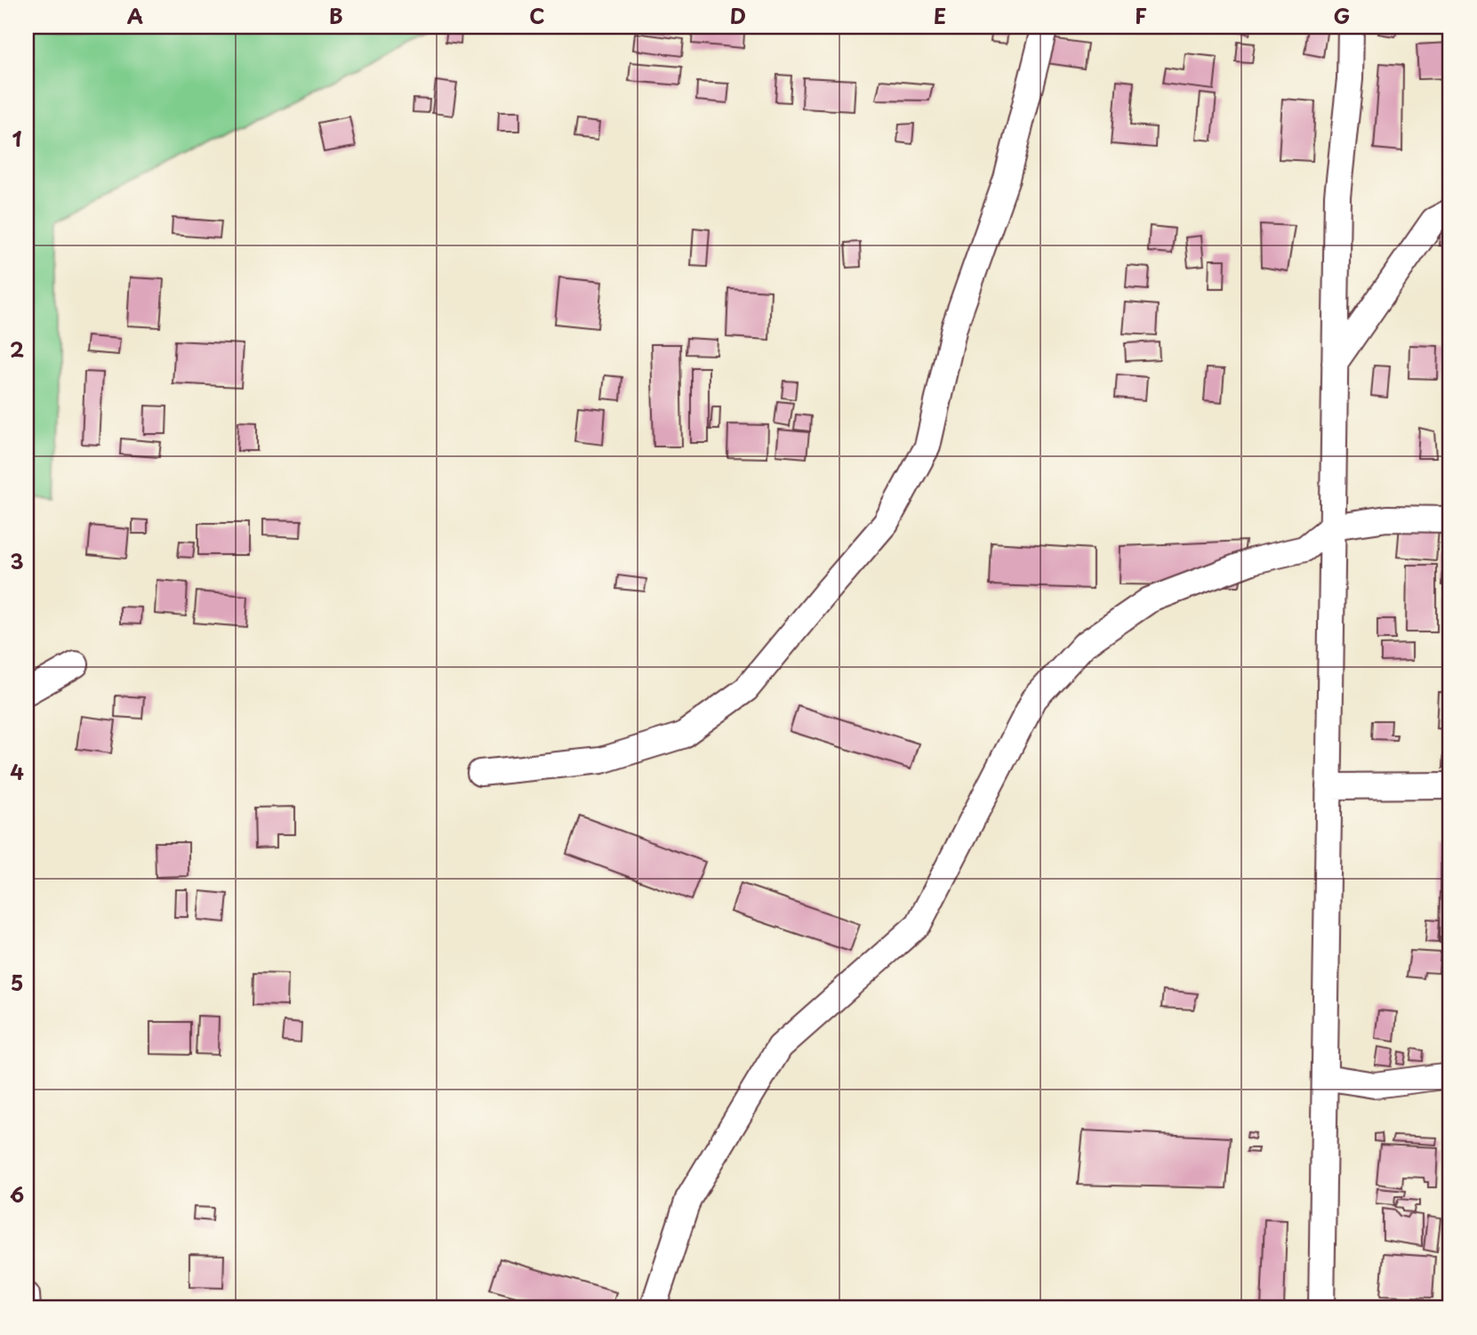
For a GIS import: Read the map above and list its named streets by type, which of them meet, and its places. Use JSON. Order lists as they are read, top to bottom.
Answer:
{
  "grid": {
    "columns": [
      "A",
      "B",
      "C",
      "D",
      "E",
      "F",
      "G"
    ],
    "rows": [
      "1",
      "2",
      "3",
      "4",
      "5",
      "6"
    ]
  }
}
